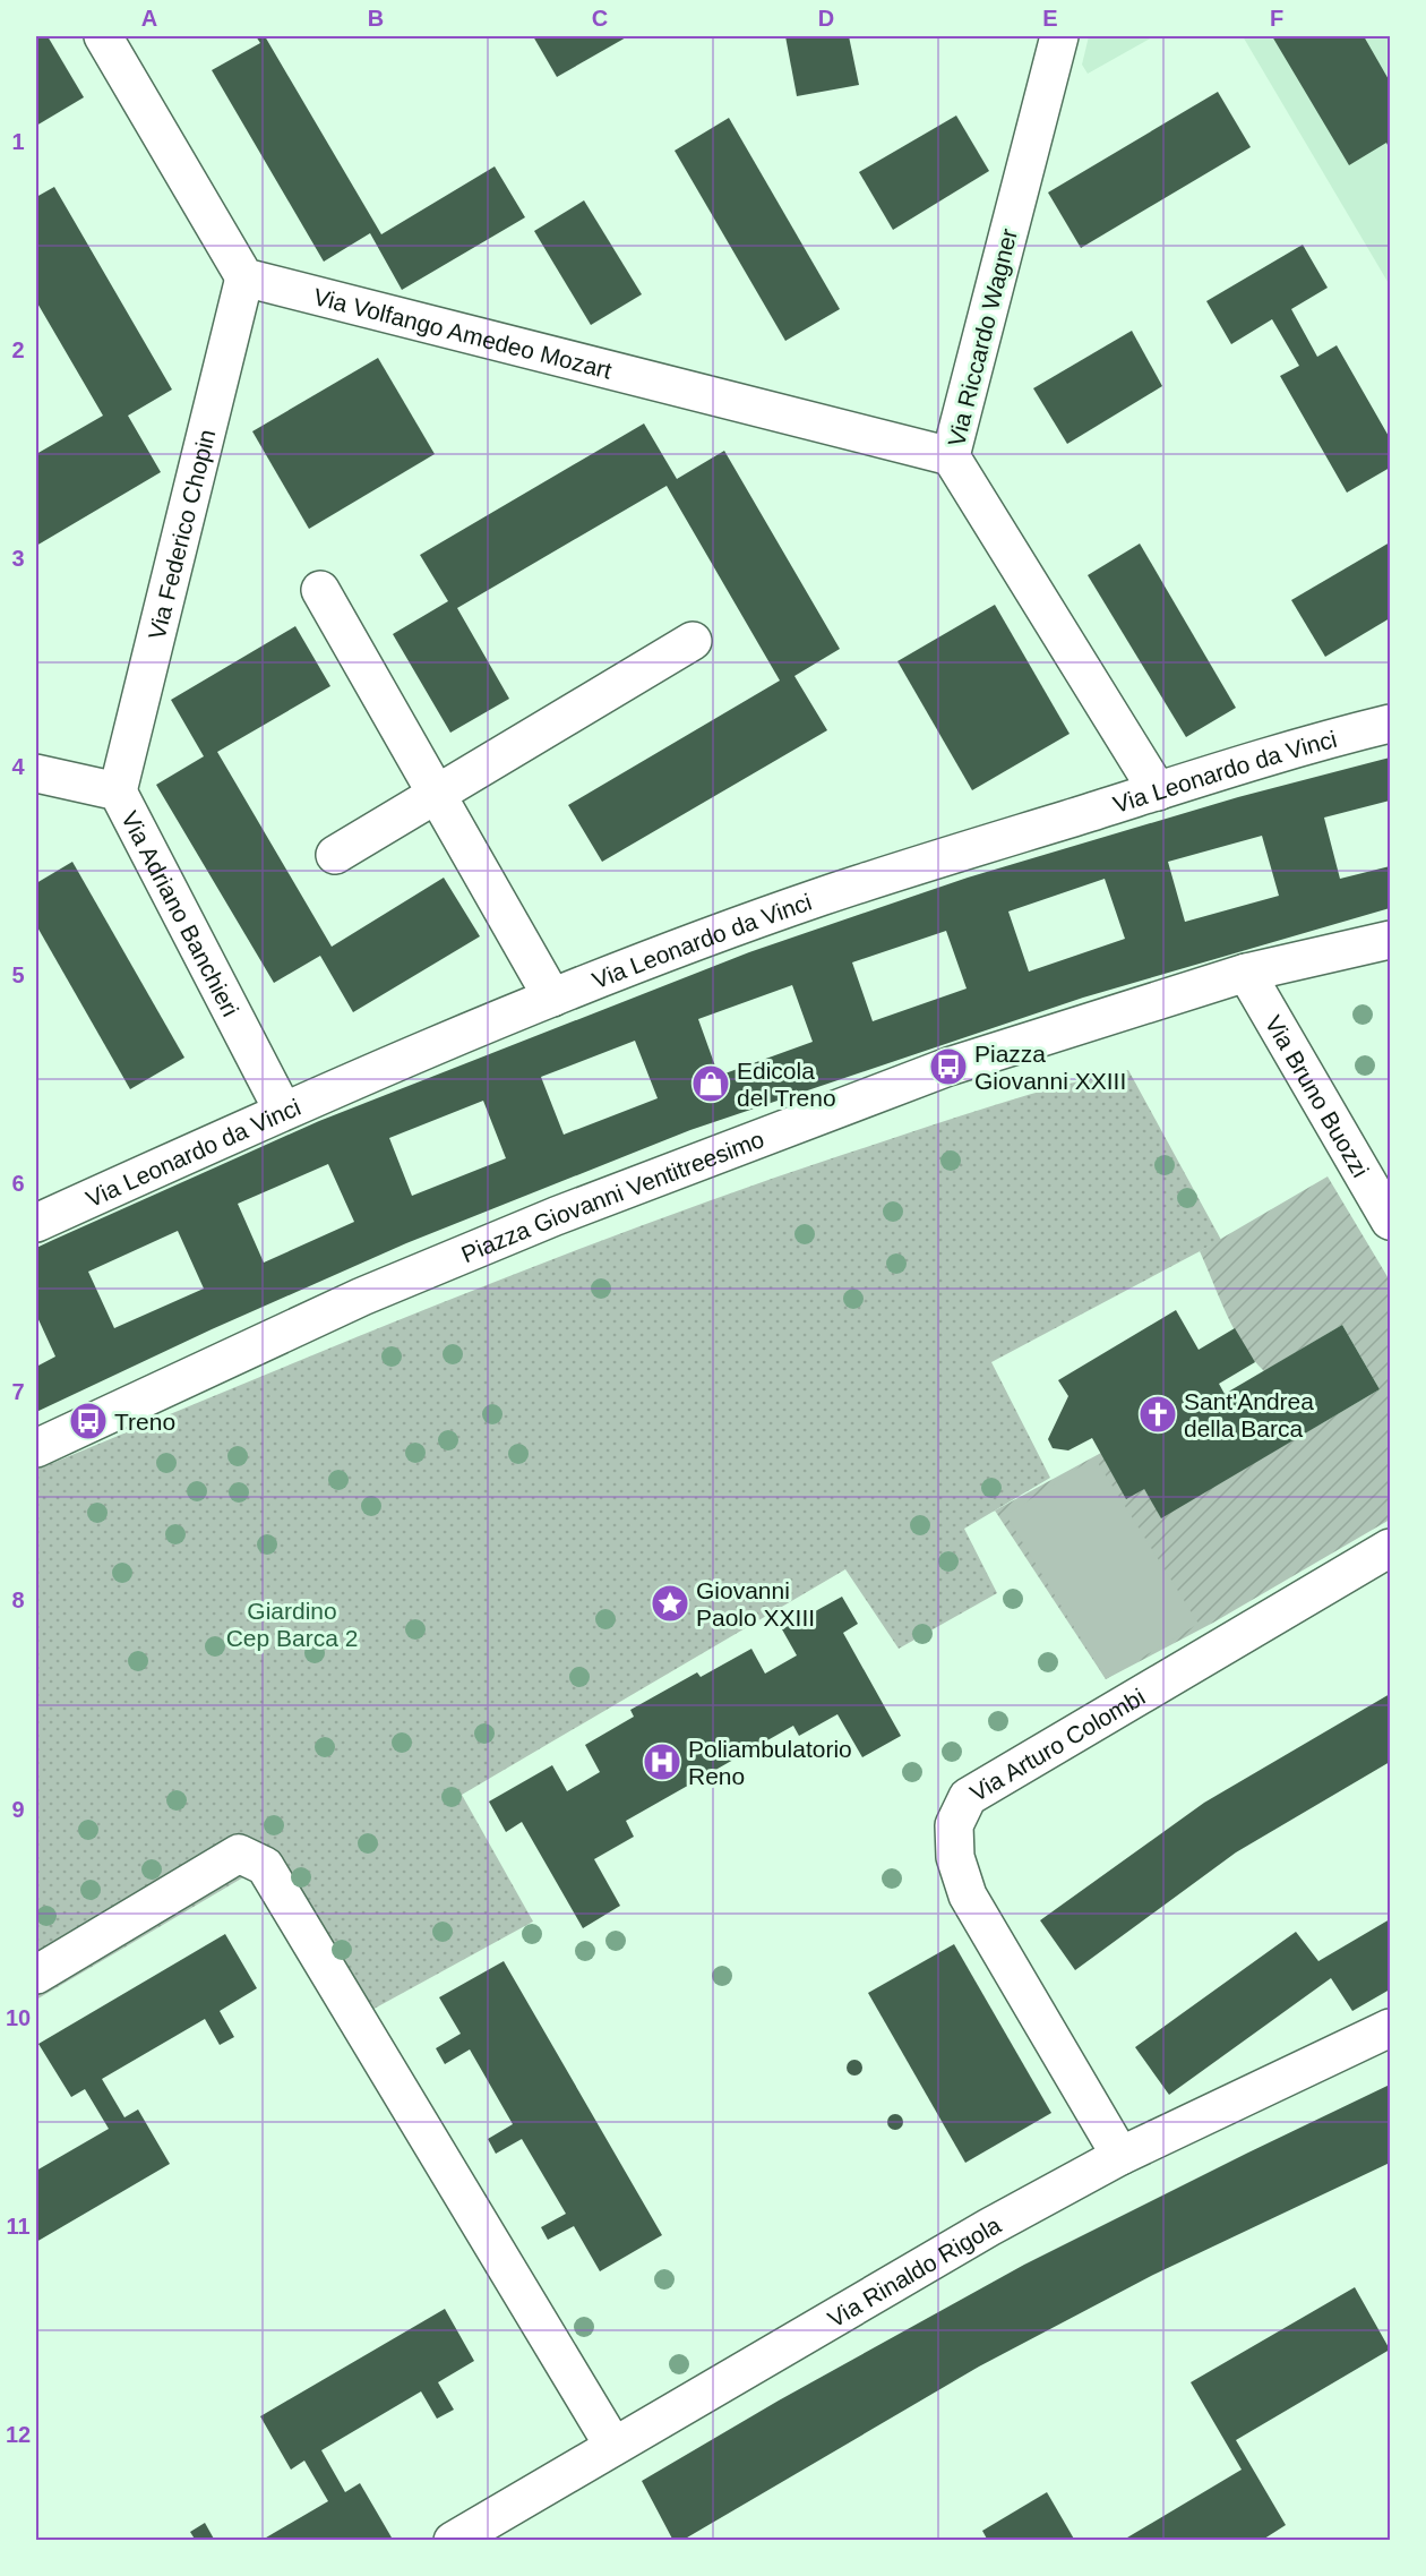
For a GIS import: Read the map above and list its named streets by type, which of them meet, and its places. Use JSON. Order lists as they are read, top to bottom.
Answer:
{
  "streets": {
    "street": [
      "Via Volfango Amedeo Mozart",
      "Via Riccardo Wagner",
      "Via Federico Chopin",
      "Via Leonardo da Vinci",
      "Via Adriano Banchieri",
      "Via Bruno Buozzi",
      "Piazza Giovanni Ventitreesimo",
      "Via Arturo Colombi",
      "Via Rinaldo Rigola"
    ]
  },
  "crossings": [
    ["Via Volfango Amedeo Mozart", "Via Riccardo Wagner"],
    ["Via Volfango Amedeo Mozart", "Via Federico Chopin"],
    ["Via Riccardo Wagner", "Via Leonardo da Vinci"],
    ["Via Federico Chopin", "Via Adriano Banchieri"],
    ["Via Leonardo da Vinci", "Via Adriano Banchieri"],
    ["Via Bruno Buozzi", "Piazza Giovanni Ventitreesimo"],
    ["Via Arturo Colombi", "Via Rinaldo Rigola"]
  ],
  "parks": ["Giardino Cep Barca 2"],
  "places": {
    "bus stop": ["Piazza Giovanni XXIII", "Treno"],
    "shop": ["Edicola del Treno"],
    "church": ["Sant'Andrea della Barca"],
    "place": ["Giovanni Paolo XXIII"],
    "hospital": ["Poliambulatorio Reno"]
  },
  "grid": {
    "columns": [
      "A",
      "B",
      "C",
      "D",
      "E",
      "F"
    ],
    "rows": [
      "1",
      "2",
      "3",
      "4",
      "5",
      "6",
      "7",
      "8",
      "9",
      "10",
      "11",
      "12"
    ]
  }
}
